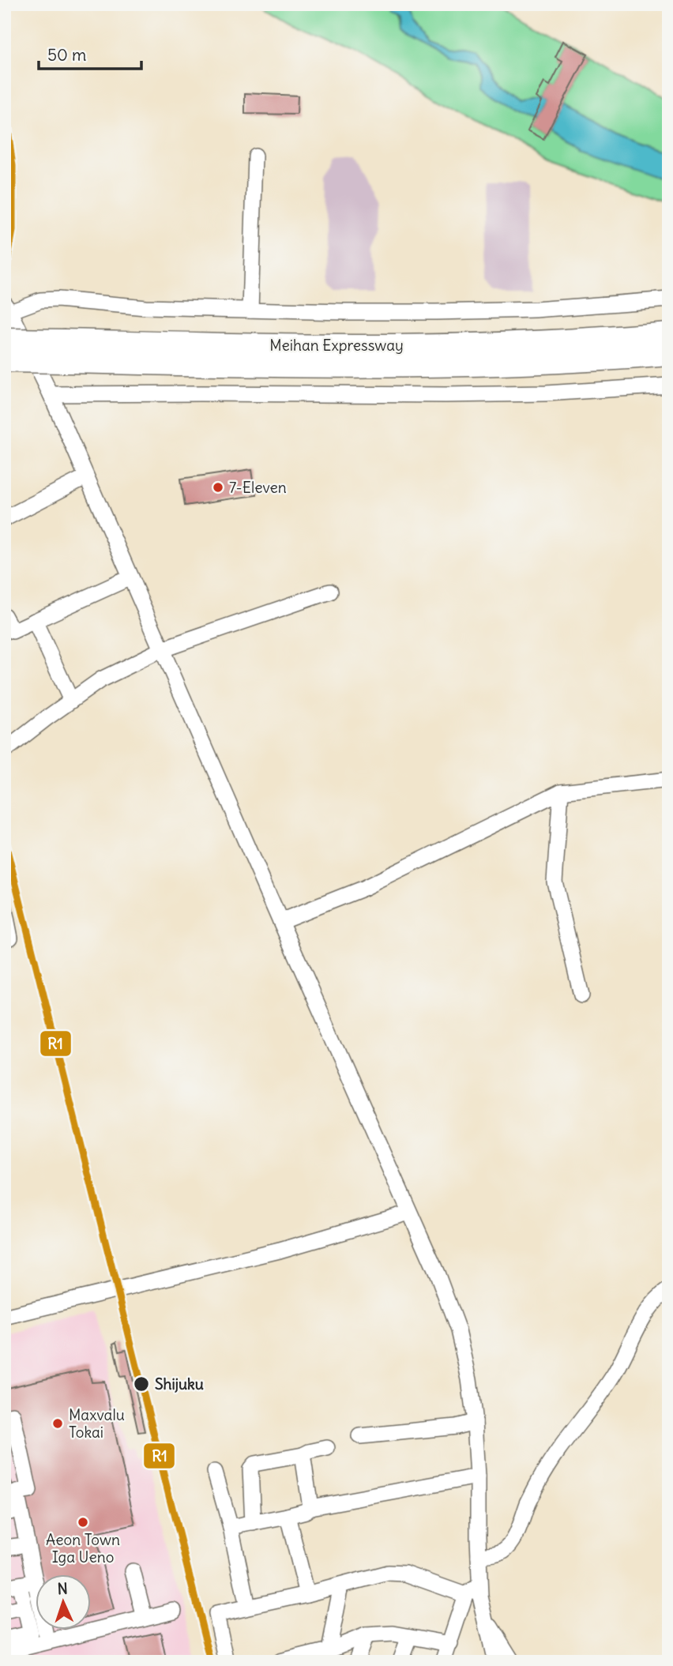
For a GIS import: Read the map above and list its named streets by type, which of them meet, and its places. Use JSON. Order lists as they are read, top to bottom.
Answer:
{
  "streets": {
    "highway": ["Meihan Expressway"]
  },
  "places": [
    "7-Eleven",
    "Shijuku",
    "Maxvalu Tokai",
    "Aeon Town Iga Ueno"
  ],
  "lines": ["transit line R1"],
  "scale_bar": "50 m",
  "north": "top"
}
